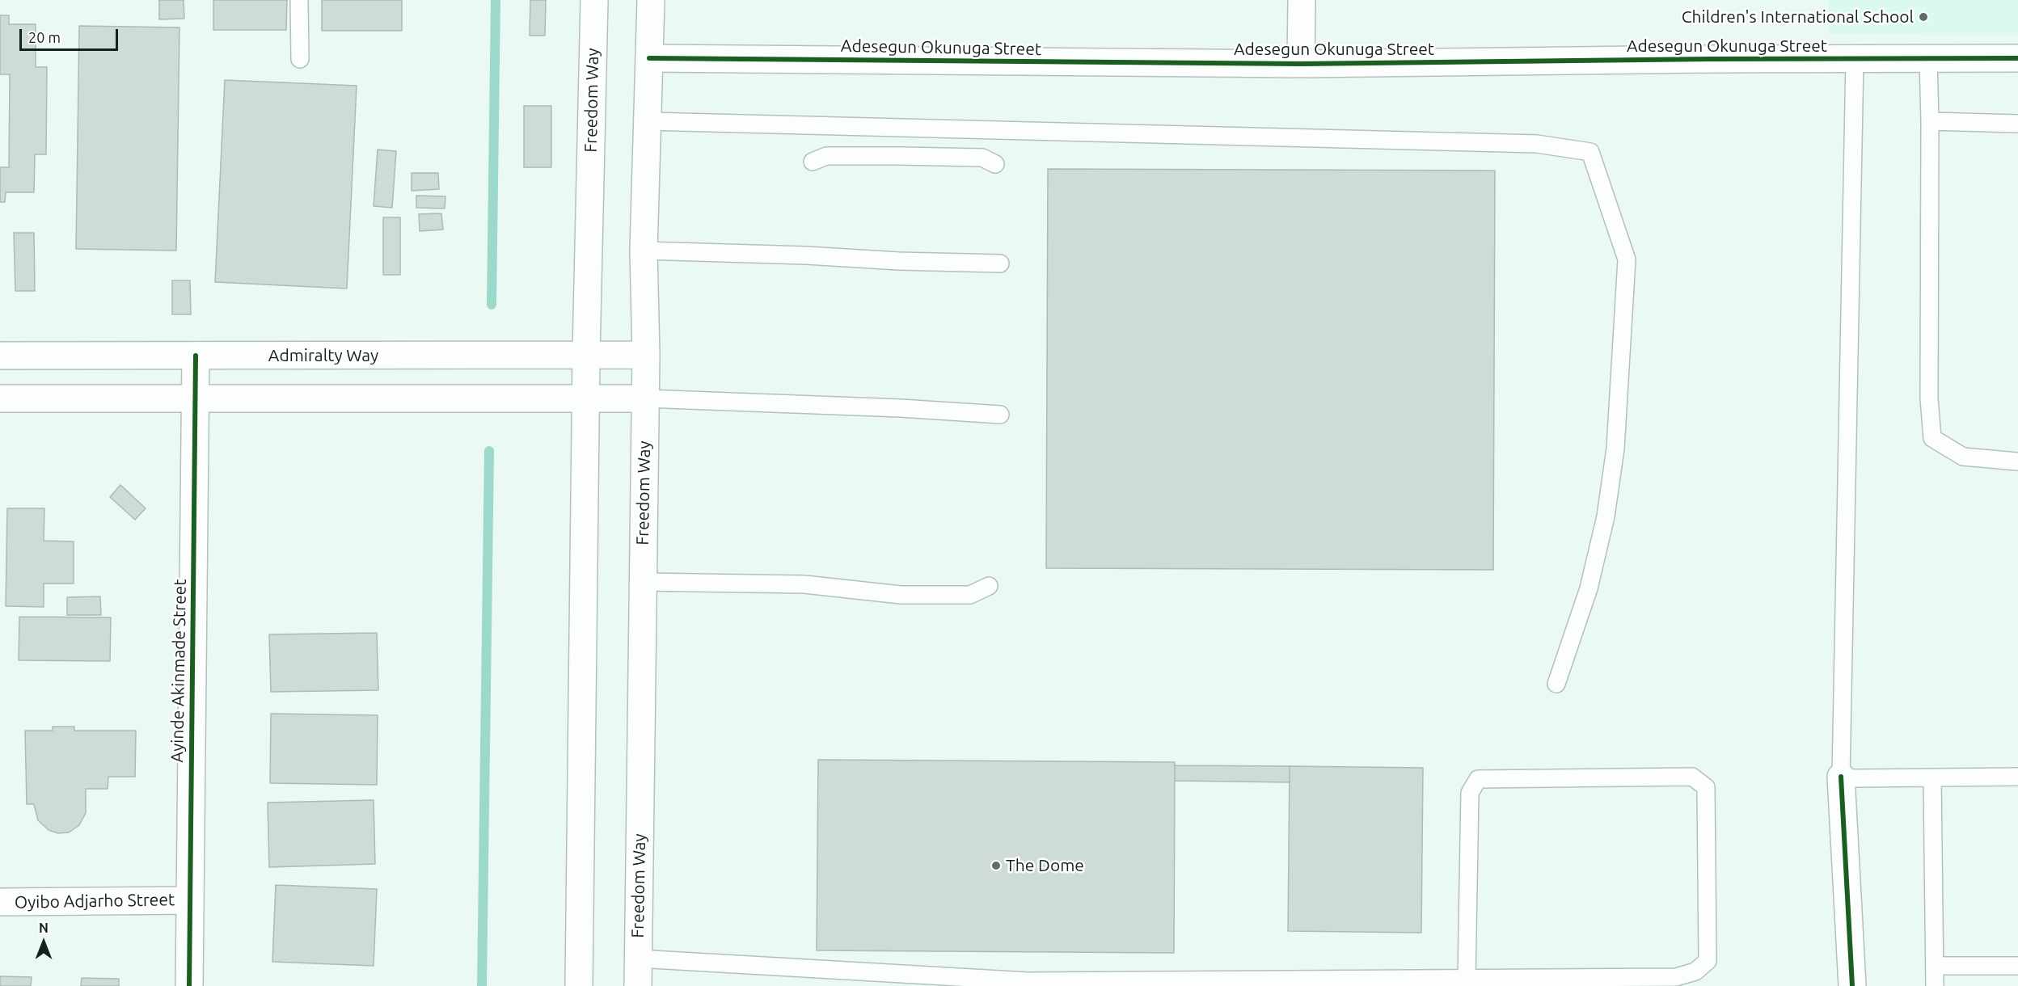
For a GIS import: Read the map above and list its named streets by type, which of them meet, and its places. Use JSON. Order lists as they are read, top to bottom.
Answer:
{
  "streets": {
    "main road": [
      "Adesegun Okunuga Street",
      "Freedom Way",
      "Admiralty Way",
      "Ayinde Akinmade Street",
      "Oyibo Adjarho Street"
    ]
  },
  "crossings": [
    ["Adesegun Okunuga Street", "Freedom Way"],
    ["Freedom Way", "Admiralty Way"],
    ["Admiralty Way", "Ayinde Akinmade Street"],
    ["Ayinde Akinmade Street", "Oyibo Adjarho Street"]
  ],
  "places": ["Children's International School", "The Dome"],
  "scale_bar": "20 m",
  "north": "top"
}
